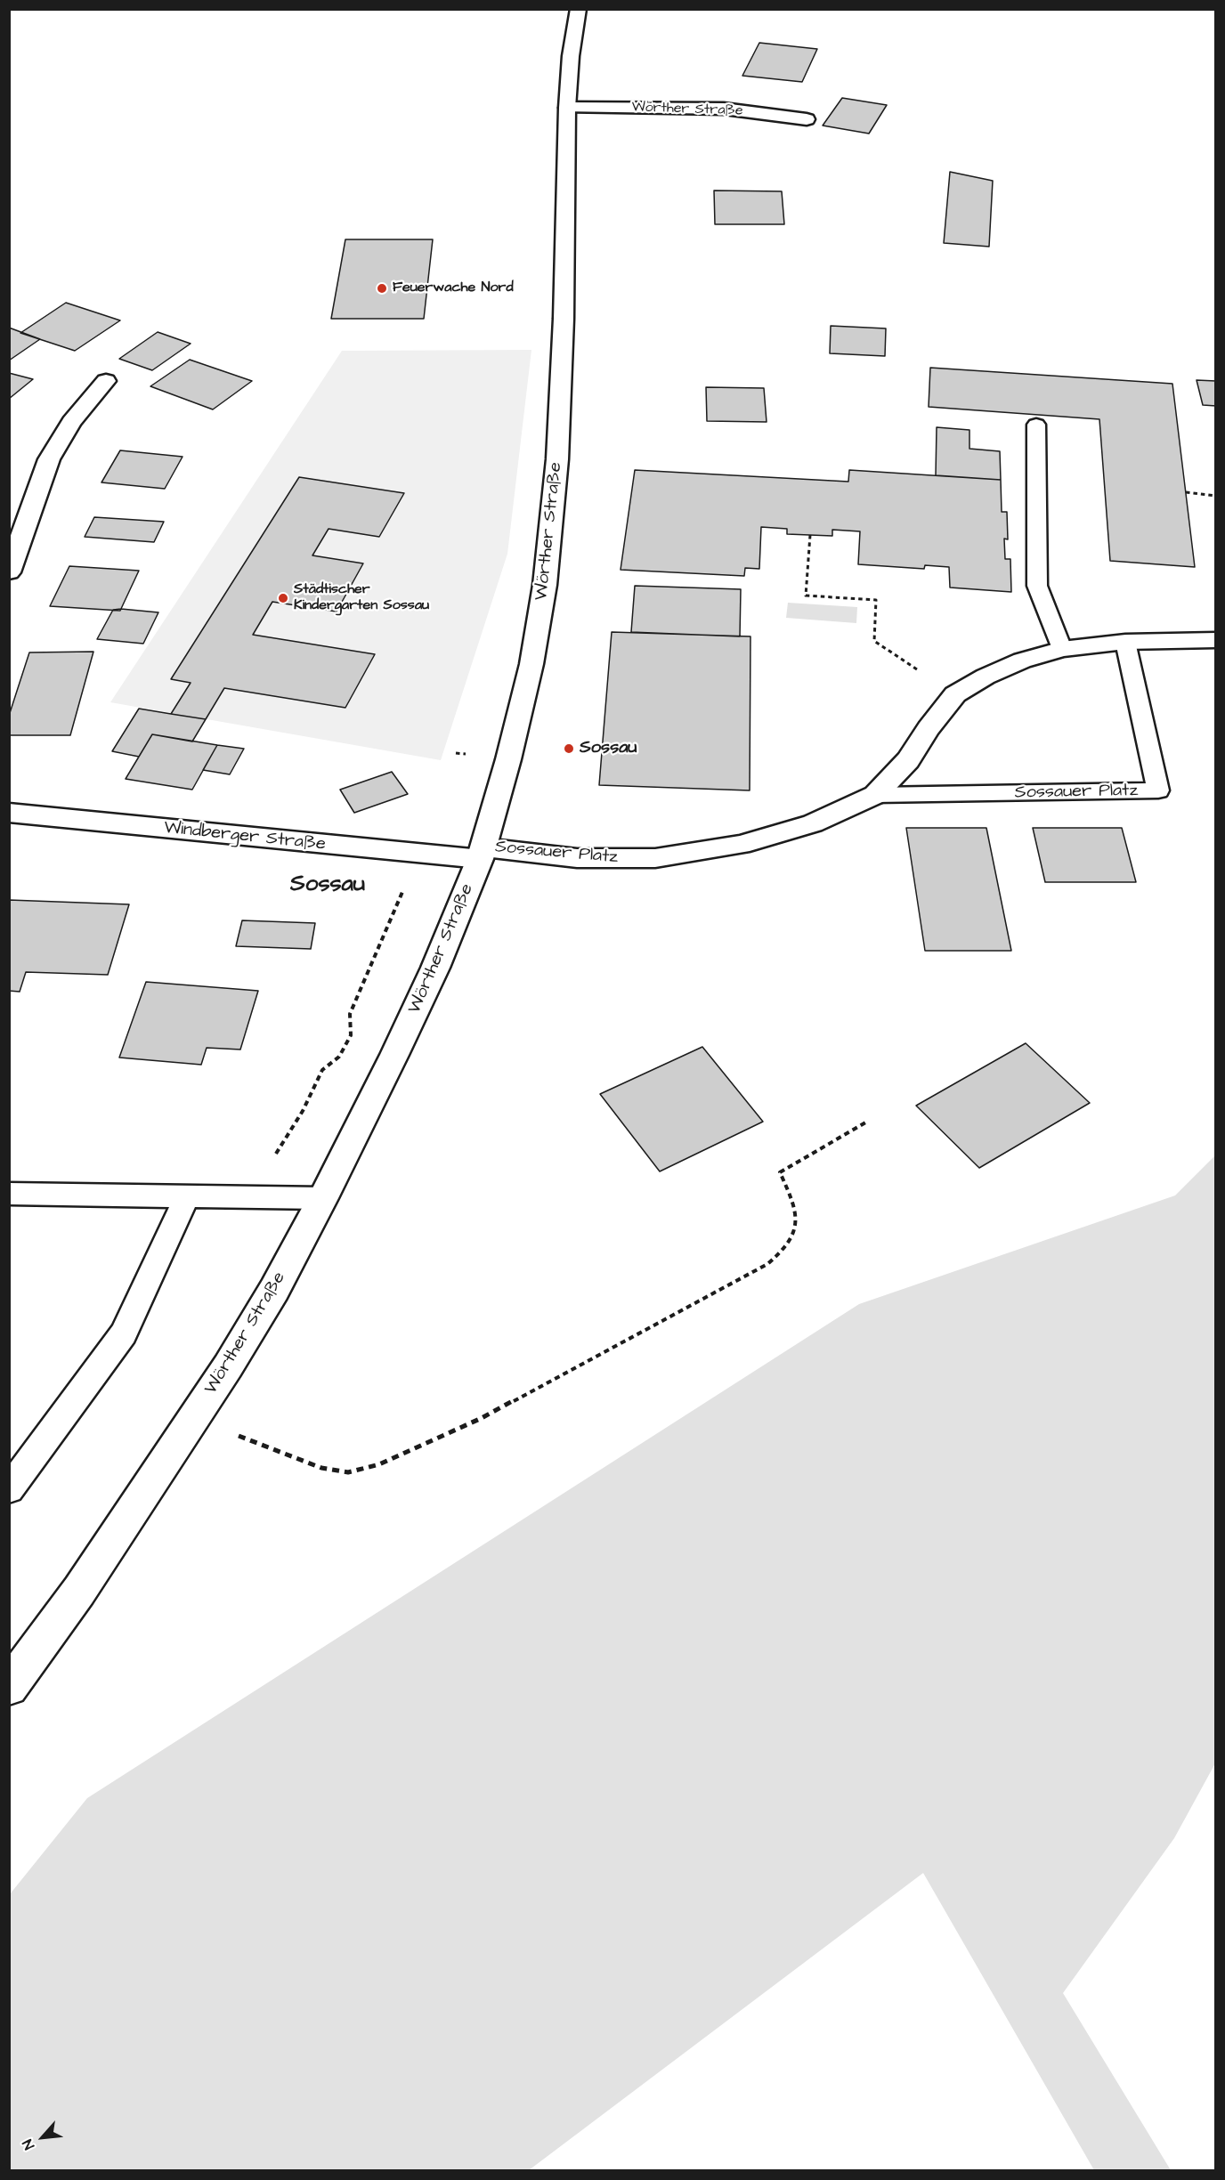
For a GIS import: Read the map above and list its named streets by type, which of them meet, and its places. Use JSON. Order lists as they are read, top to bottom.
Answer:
{
  "streets": {
    "street": ["Wörther Straße", "Sossauer Platz", "Windberger Straße"]
  },
  "crossings": [
    ["Wörther Straße", "Sossauer Platz"],
    ["Wörther Straße", "Windberger Straße"],
    ["Sossauer Platz", "Windberger Straße"]
  ],
  "districts": ["Sossau"],
  "places": ["Feuerwache Nord", "Städtischer Kindergarten Sossau", "Sossau"],
  "north": "bottom left"
}
